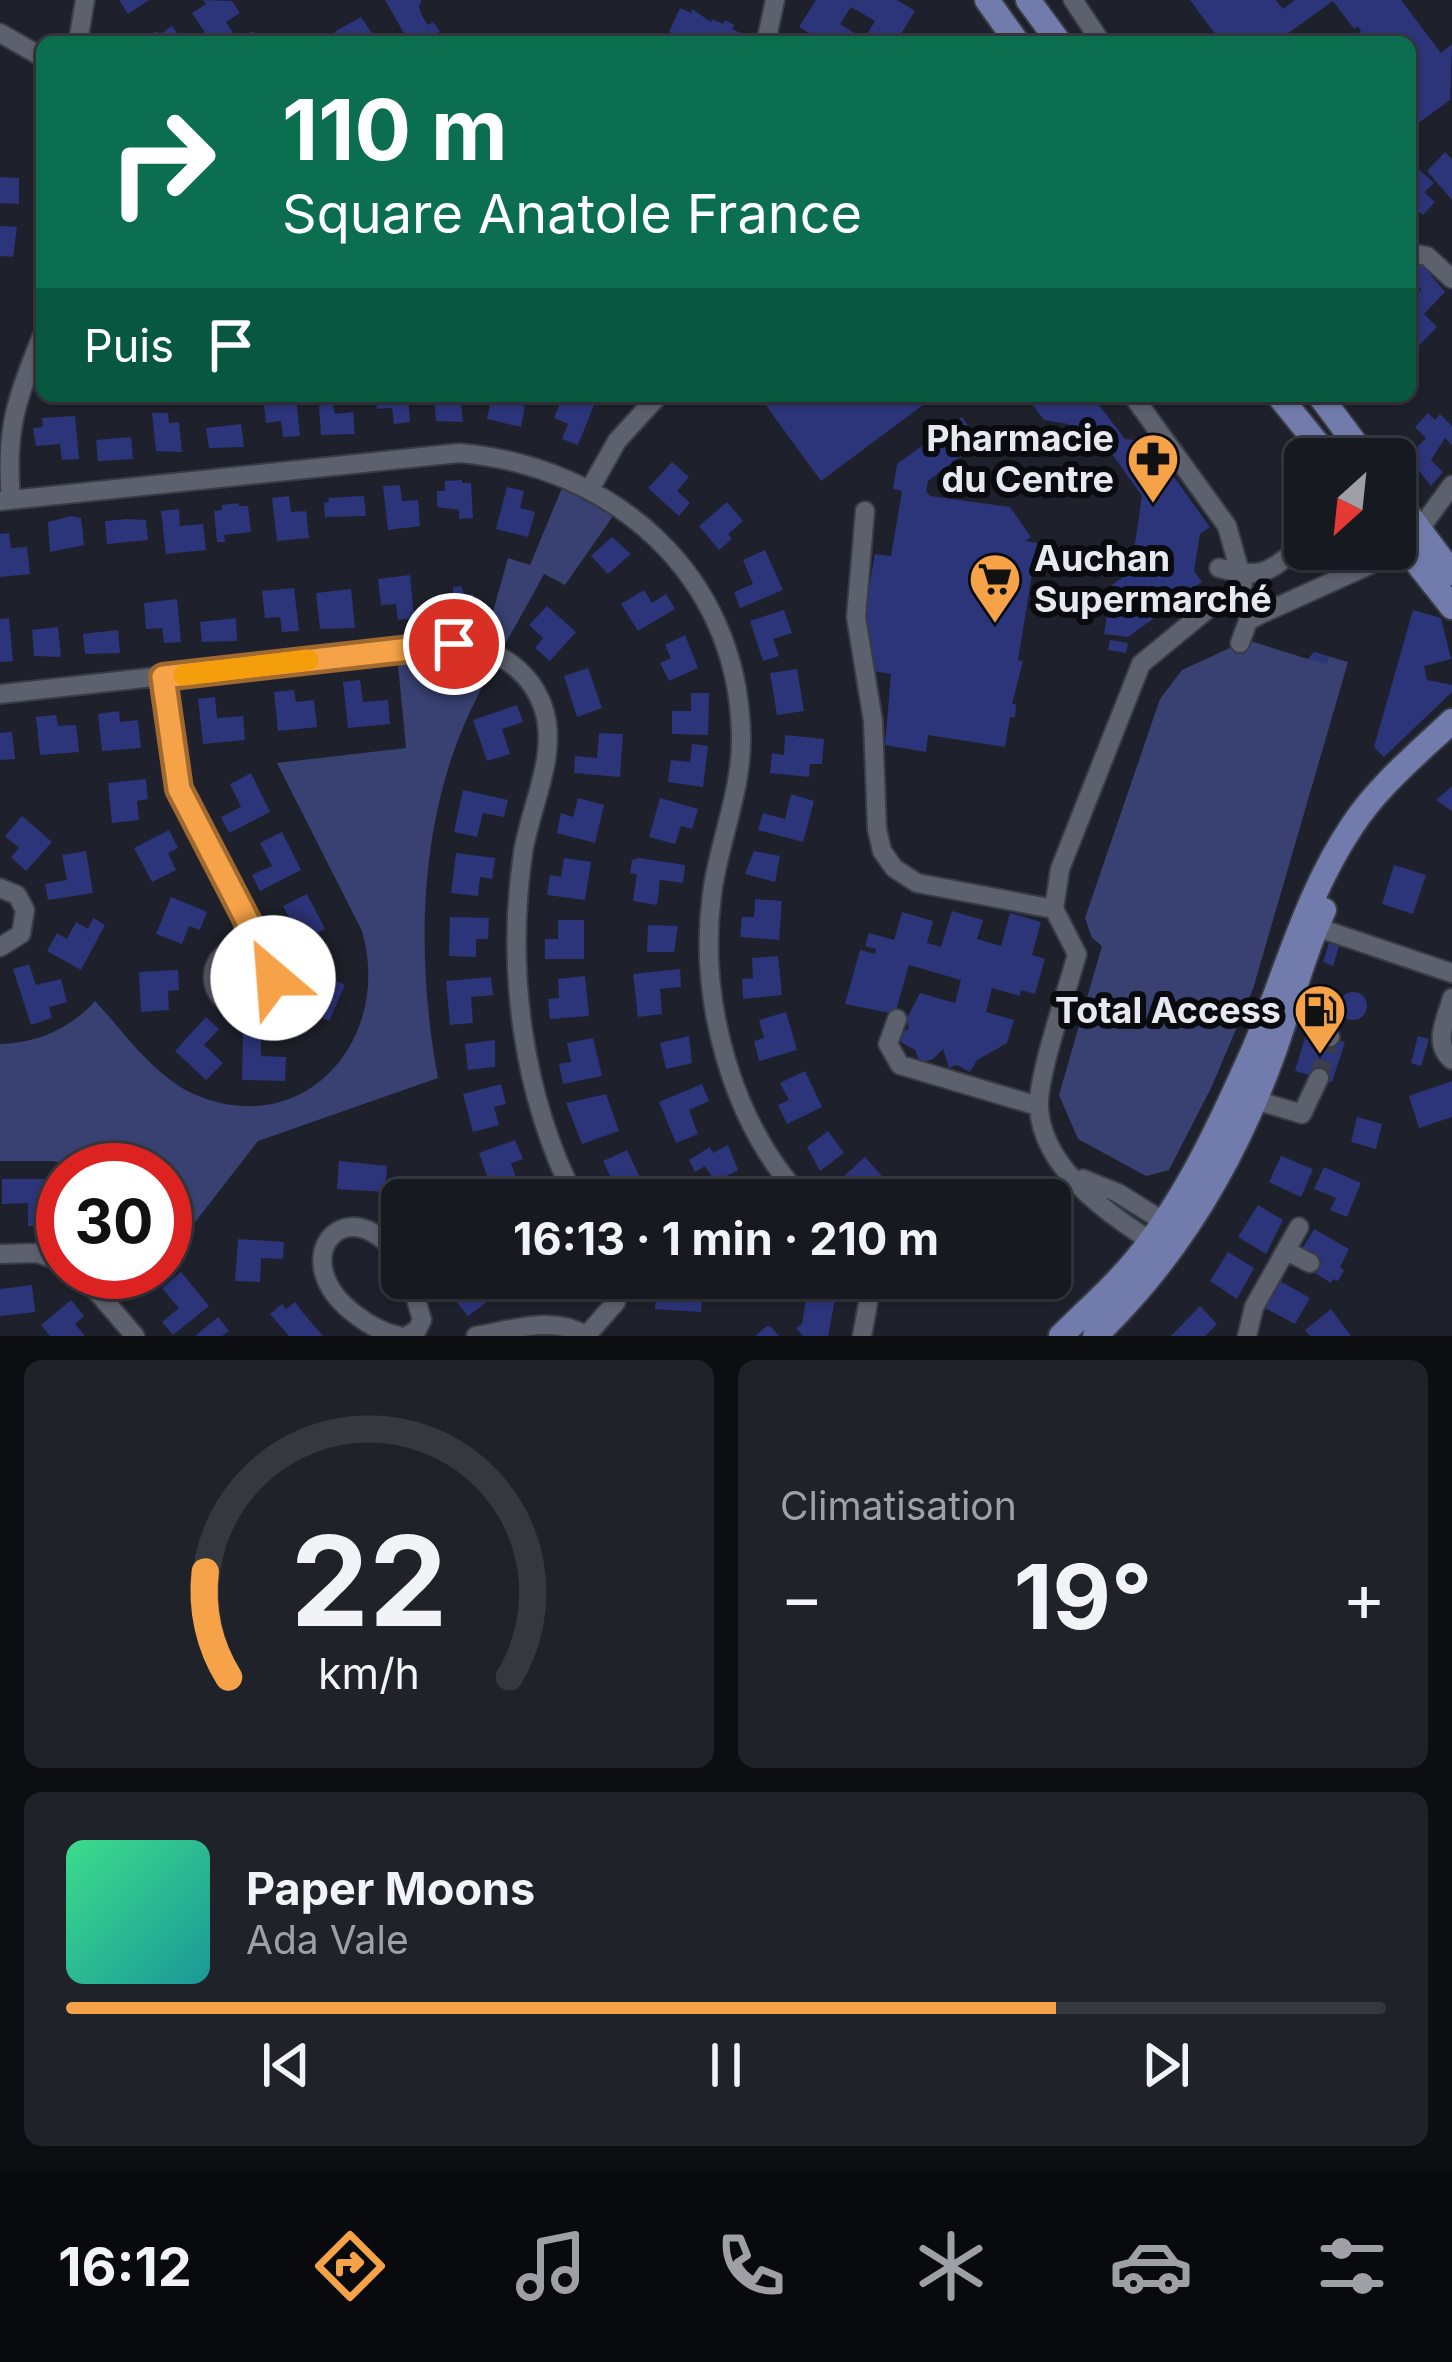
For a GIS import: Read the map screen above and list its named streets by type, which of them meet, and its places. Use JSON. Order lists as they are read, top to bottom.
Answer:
{
  "places": {
    "pharmacy": ["Pharmacie du Centre"],
    "supermarket": ["Auchan Supermarché"],
    "fuel station": ["Total Access"]
  },
  "north": "bottom left",
  "page": {
    "turn": ["110 m", "Square Anatole France"],
    "then": "Puis",
    "limit": "30",
    "trip": "16:13 · 1 min · 210 m",
    "tile": "Climatisation",
    "heat": ["−", "19°", "+"],
    "song": ["Paper Moons", "Ada Vale"],
    "tabs": "16:12",
    "gauge": ["22", "km/h"]
  }
}
